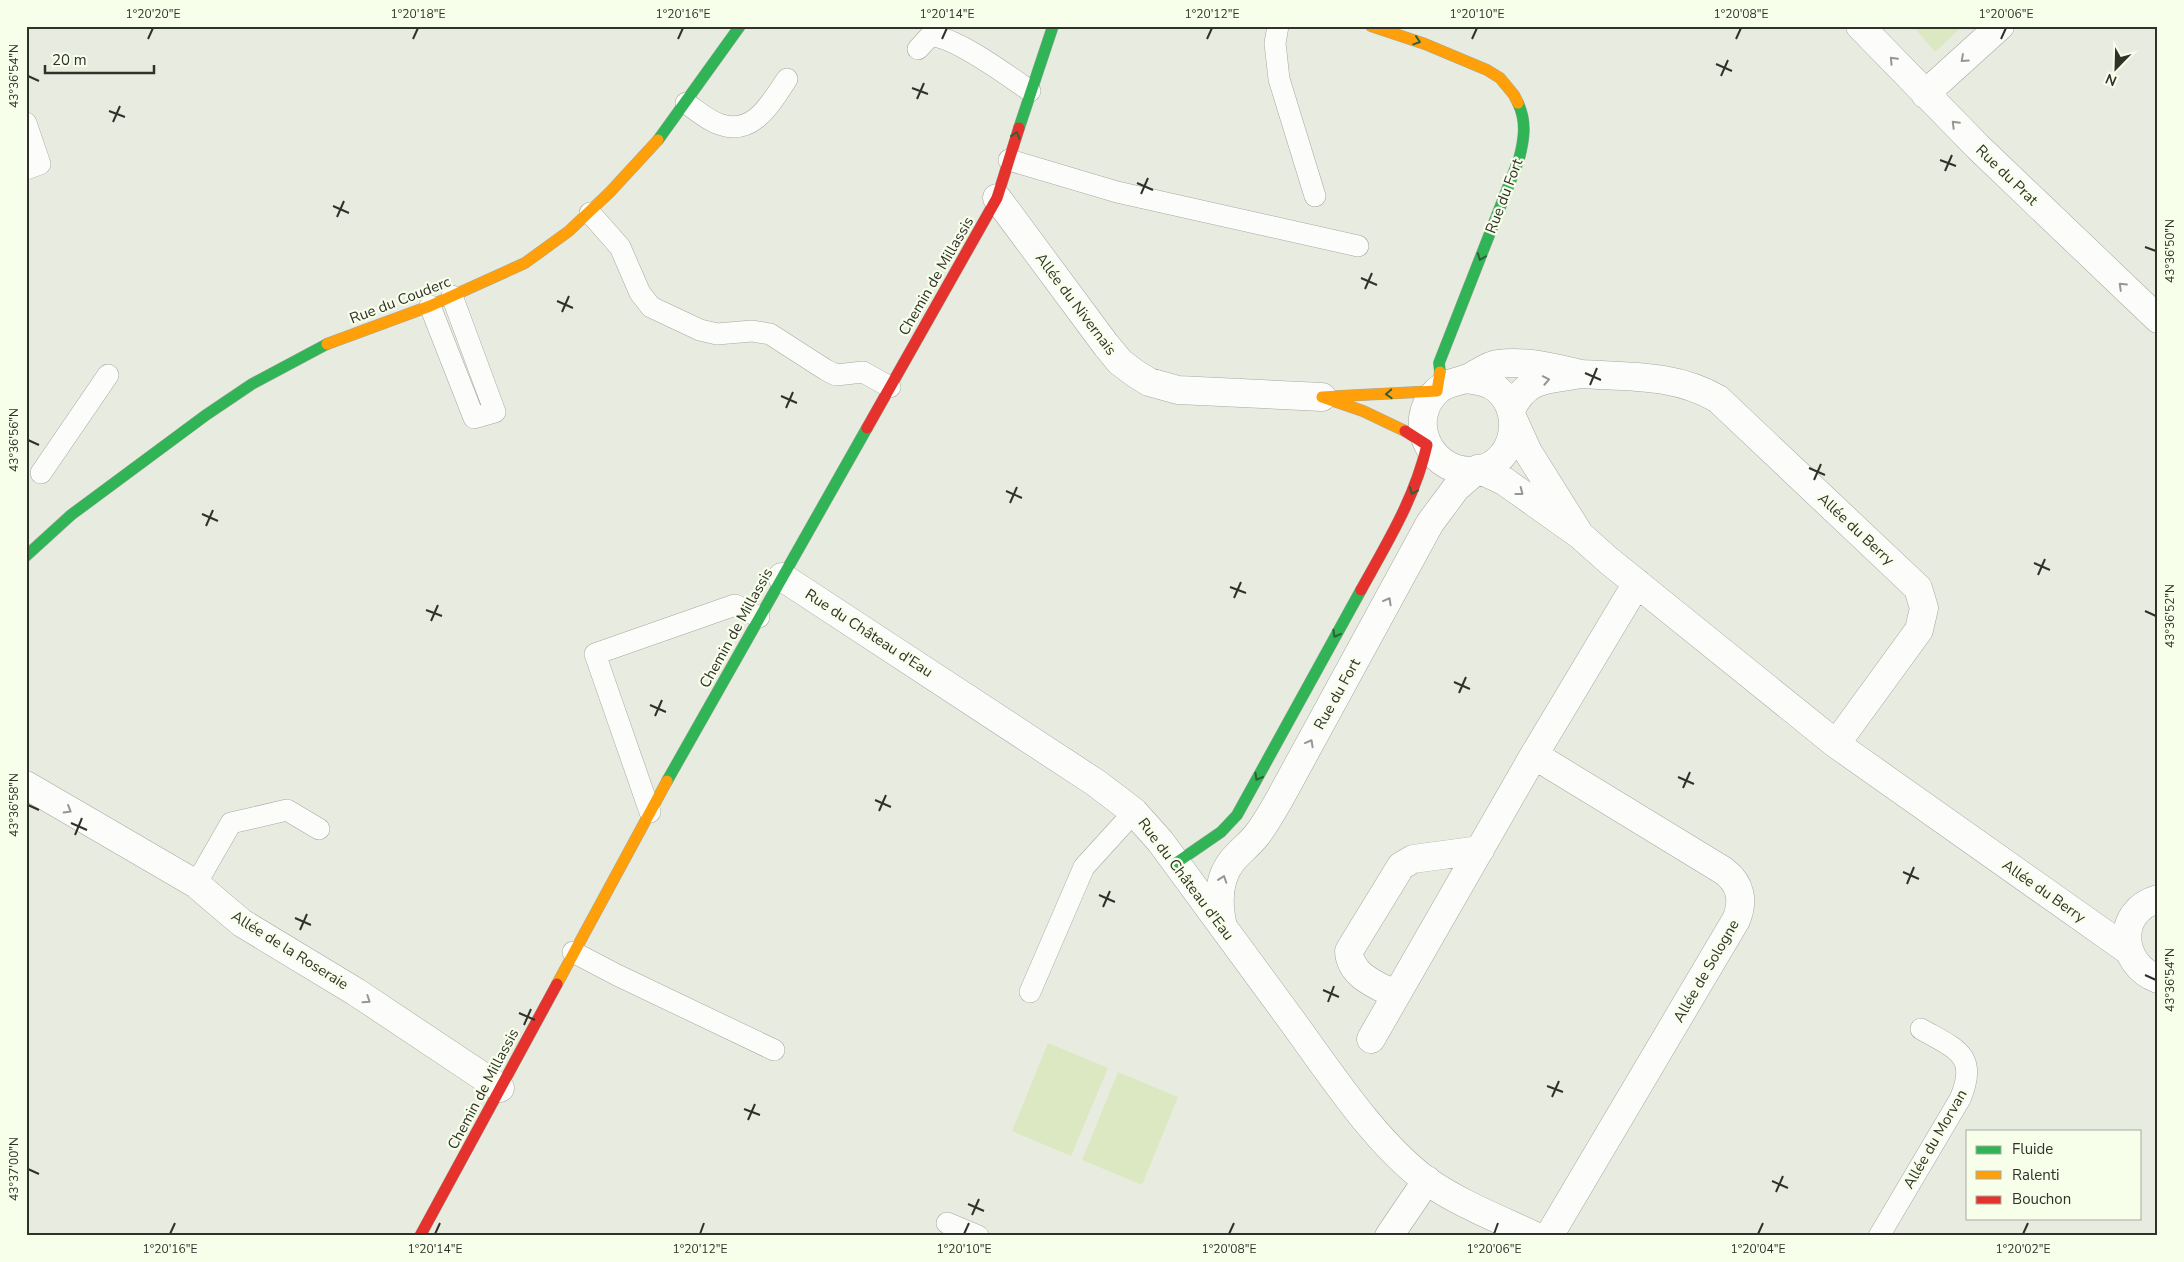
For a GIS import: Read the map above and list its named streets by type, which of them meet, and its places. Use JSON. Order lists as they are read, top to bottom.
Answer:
{
  "streets": {
    "street": [
      "Rue du Prat",
      "Rue du Fort",
      "Chemin de Millassis",
      "Rue du Couderc",
      "Allée du Nivernais",
      "Allée du Berry",
      "Rue du Château d'Eau",
      "Allée de la Roseraie",
      "Allée de Sologne"
    ],
    "lane": ["Allée du Morvan"]
  },
  "crossings": [
    ["Rue du Fort", "Allée du Nivernais"],
    ["Rue du Fort", "Allée du Berry"],
    ["Rue du Fort", "Rue du Château d'Eau"],
    ["Chemin de Millassis", "Allée du Nivernais"],
    ["Chemin de Millassis", "Rue du Château d'Eau"],
    ["Chemin de Millassis", "Allée de la Roseraie"],
    ["Allée du Nivernais", "Allée du Berry"]
  ],
  "one_way": ["Rue du Prat", "Allée de la Roseraie"],
  "legend": ["Fluide", "Ralenti", "Bouchon"],
  "scale_bar": "20 m",
  "north": "bottom left",
  "coordinates": [
    "1°20'20\"E",
    "1°20'18\"E",
    "1°20'16\"E",
    "1°20'14\"E",
    "1°20'12\"E",
    "1°20'10\"E",
    "1°20'08\"E",
    "1°20'06\"E",
    "43°36'54\"N",
    "43°36'50\"N",
    "43°36'56\"N",
    "43°36'52\"N",
    "43°36'58\"N",
    "43°37'00\"N",
    "1°20'04\"E",
    "1°20'02\"E"
  ]
}
